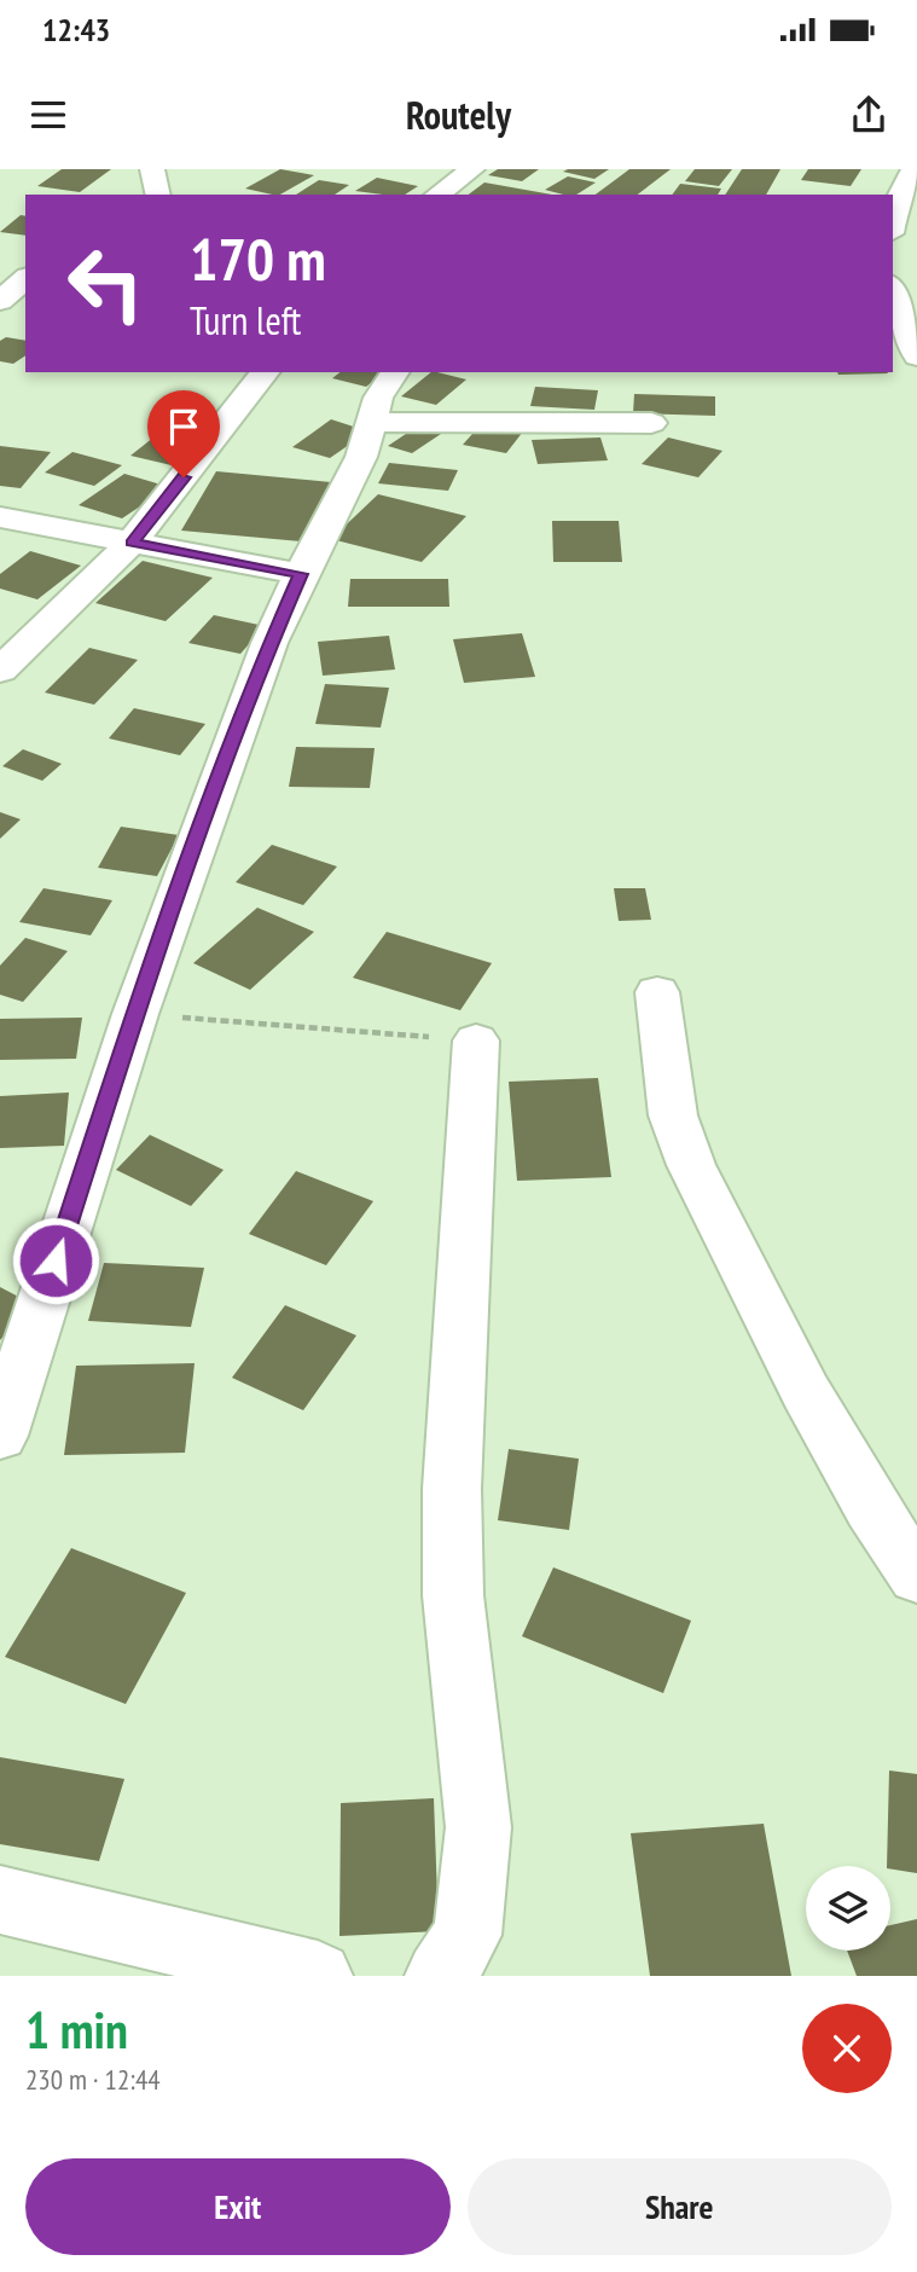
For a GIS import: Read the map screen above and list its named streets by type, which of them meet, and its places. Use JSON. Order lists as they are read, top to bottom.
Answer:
{
  "page": {
    "status": "12:43",
    "header": "Routely",
    "turn": ["170 m", "Turn left"],
    "heading": ["1 min", "230 m · 12:44"],
    "buttons": ["Exit", "Share"]
  }
}
